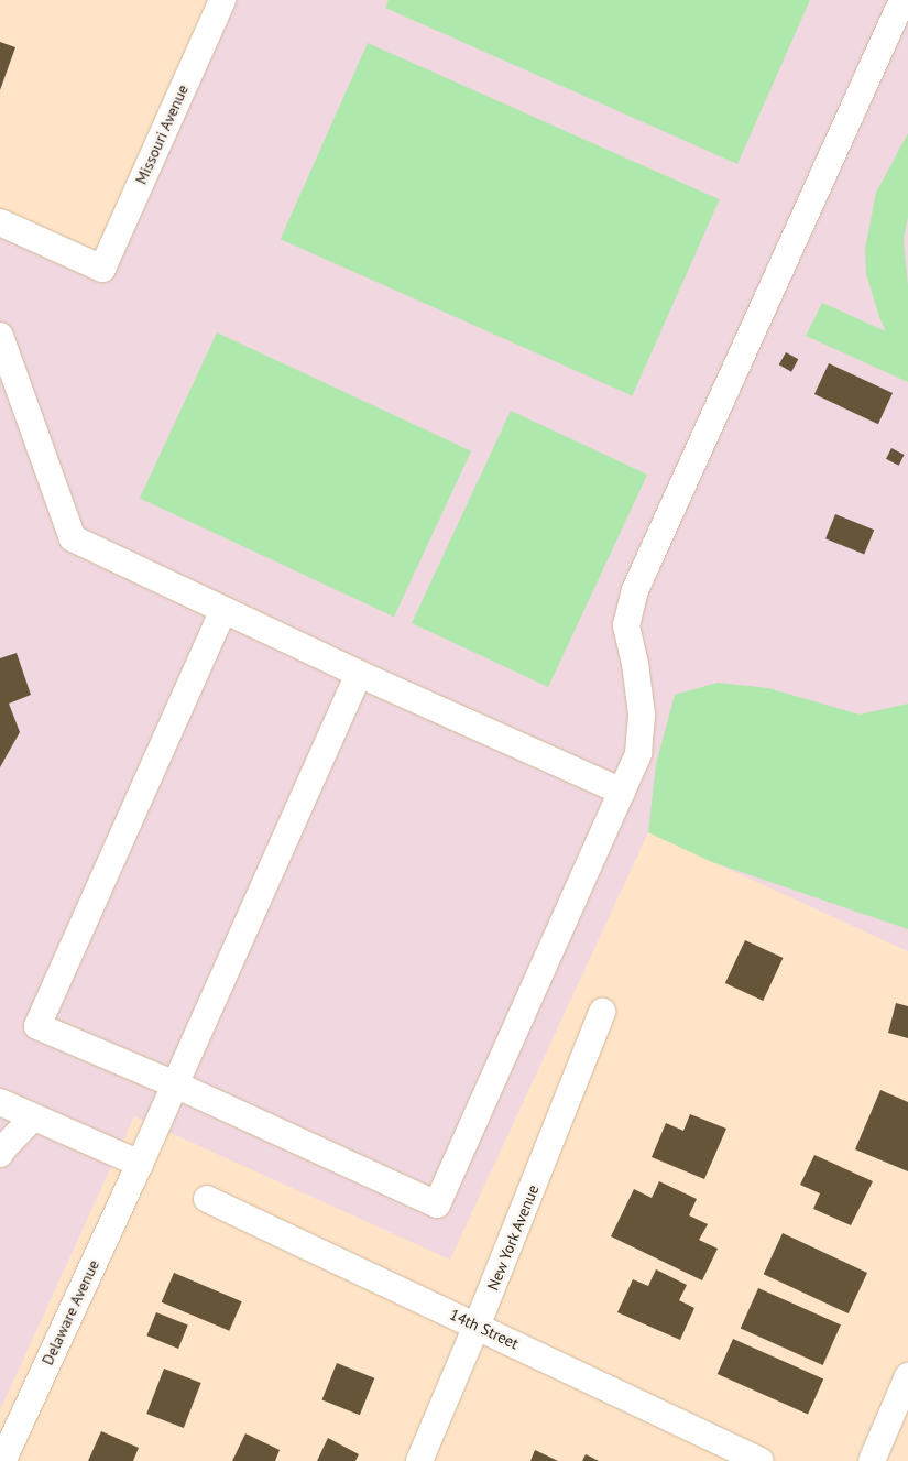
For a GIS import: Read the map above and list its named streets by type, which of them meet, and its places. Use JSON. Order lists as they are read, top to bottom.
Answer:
{
  "streets": {
    "street": [
      "Missouri Avenue",
      "New York Avenue",
      "Delaware Avenue",
      "14th Street"
    ]
  },
  "crossings": [
    ["New York Avenue", "14th Street"]
  ]
}
